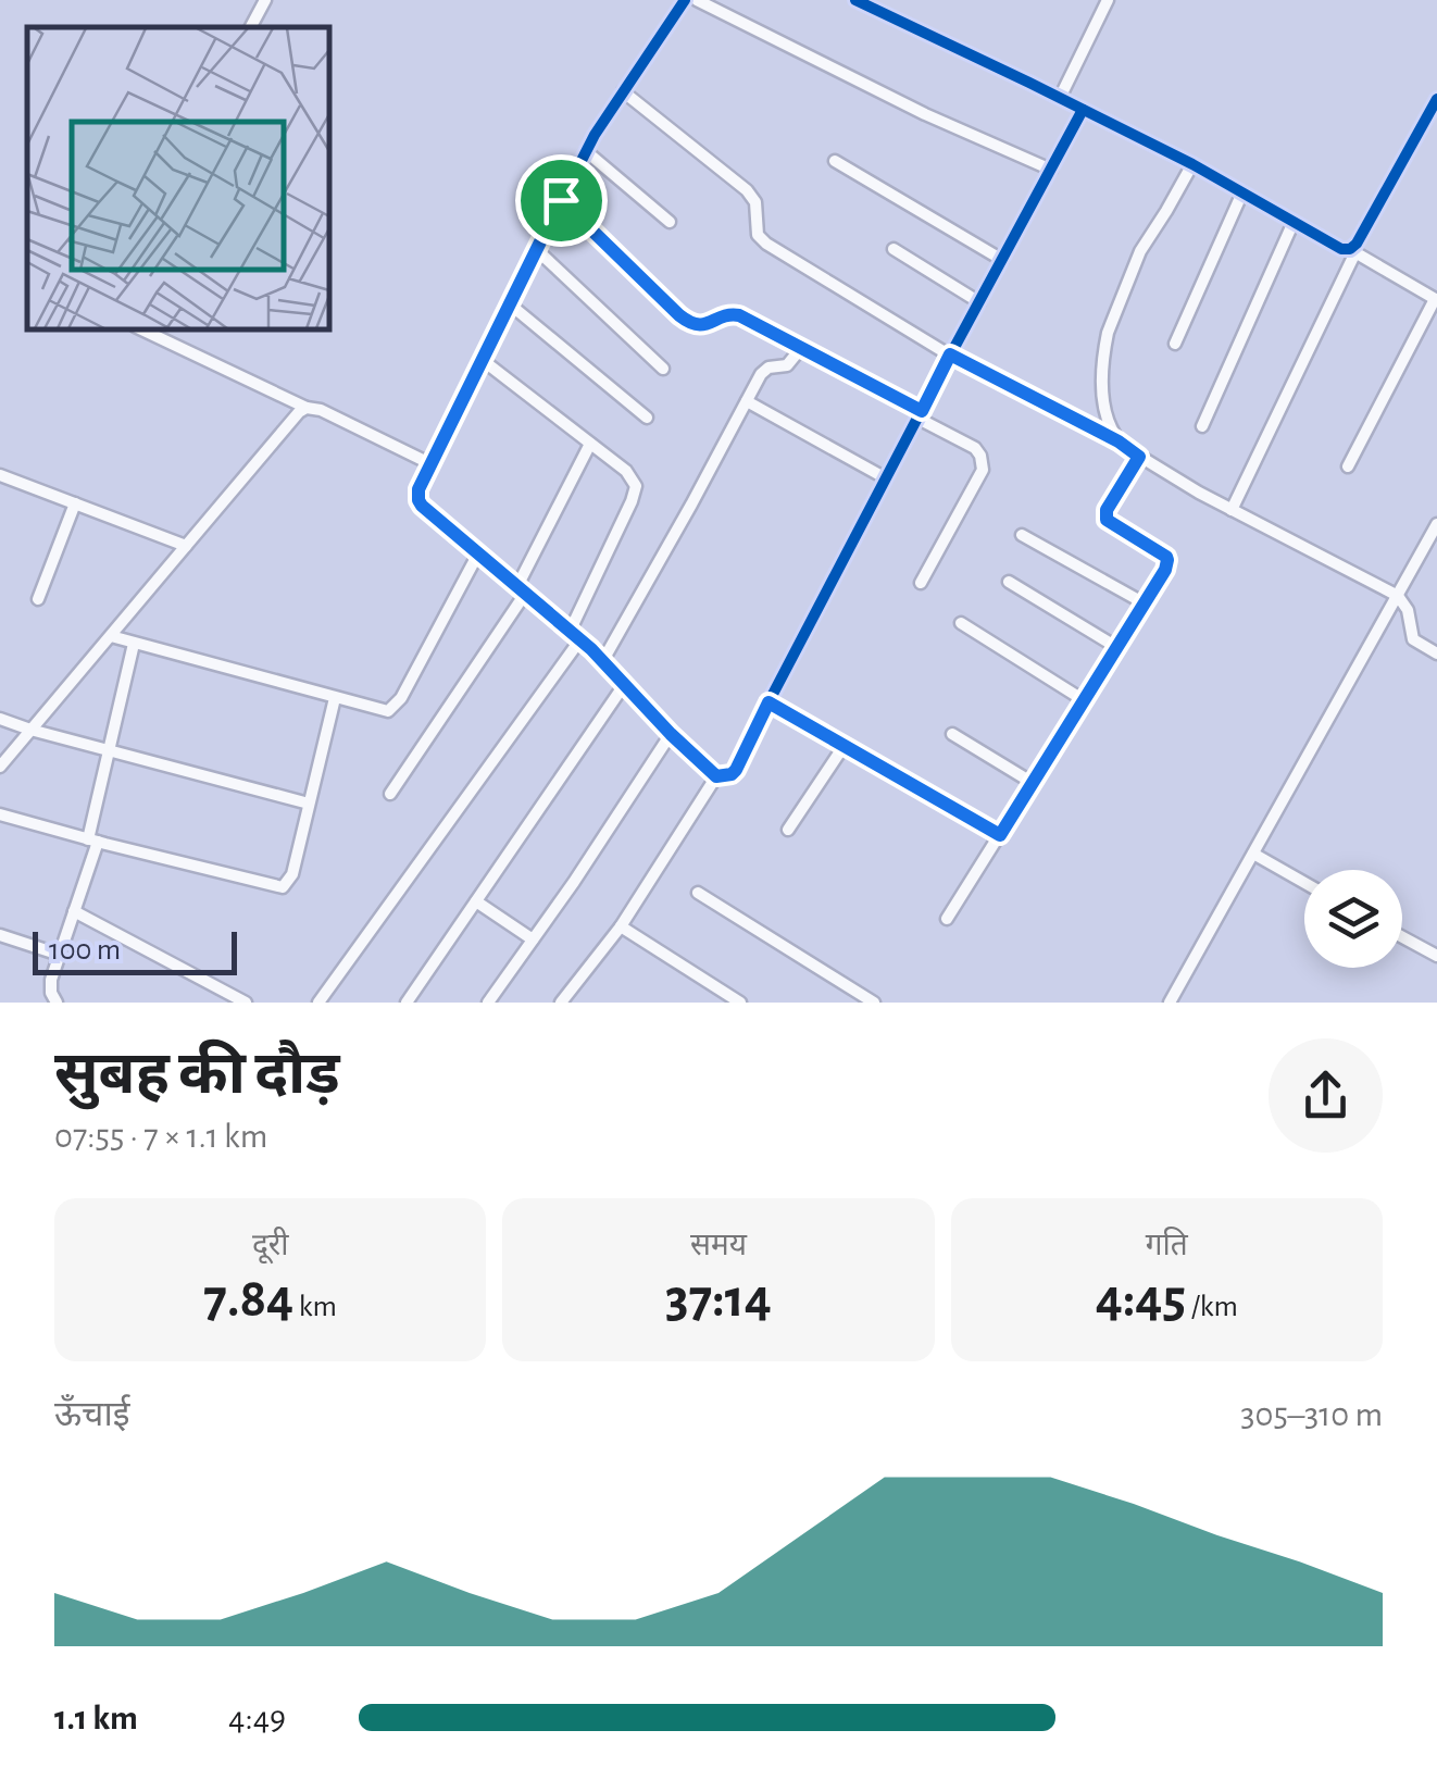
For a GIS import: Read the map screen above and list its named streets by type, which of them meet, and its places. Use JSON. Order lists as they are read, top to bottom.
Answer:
{
  "scale_bar": "100 m",
  "page": {
    "scale": "100 m",
    "heading": ["सुबह की दौड़", "07:55 · 7 × 1.1 km"],
    "stats": [
      ["दूरी", "7.84 km"],
      ["समय", "37:14"],
      ["गति", "4:45 /km"]
    ],
    "chart": ["ऊँचाई", "305–310 m"],
    "list": [
      {
        "name": "1.1 km",
        "note": "4:49"
      }
    ]
  }
}
